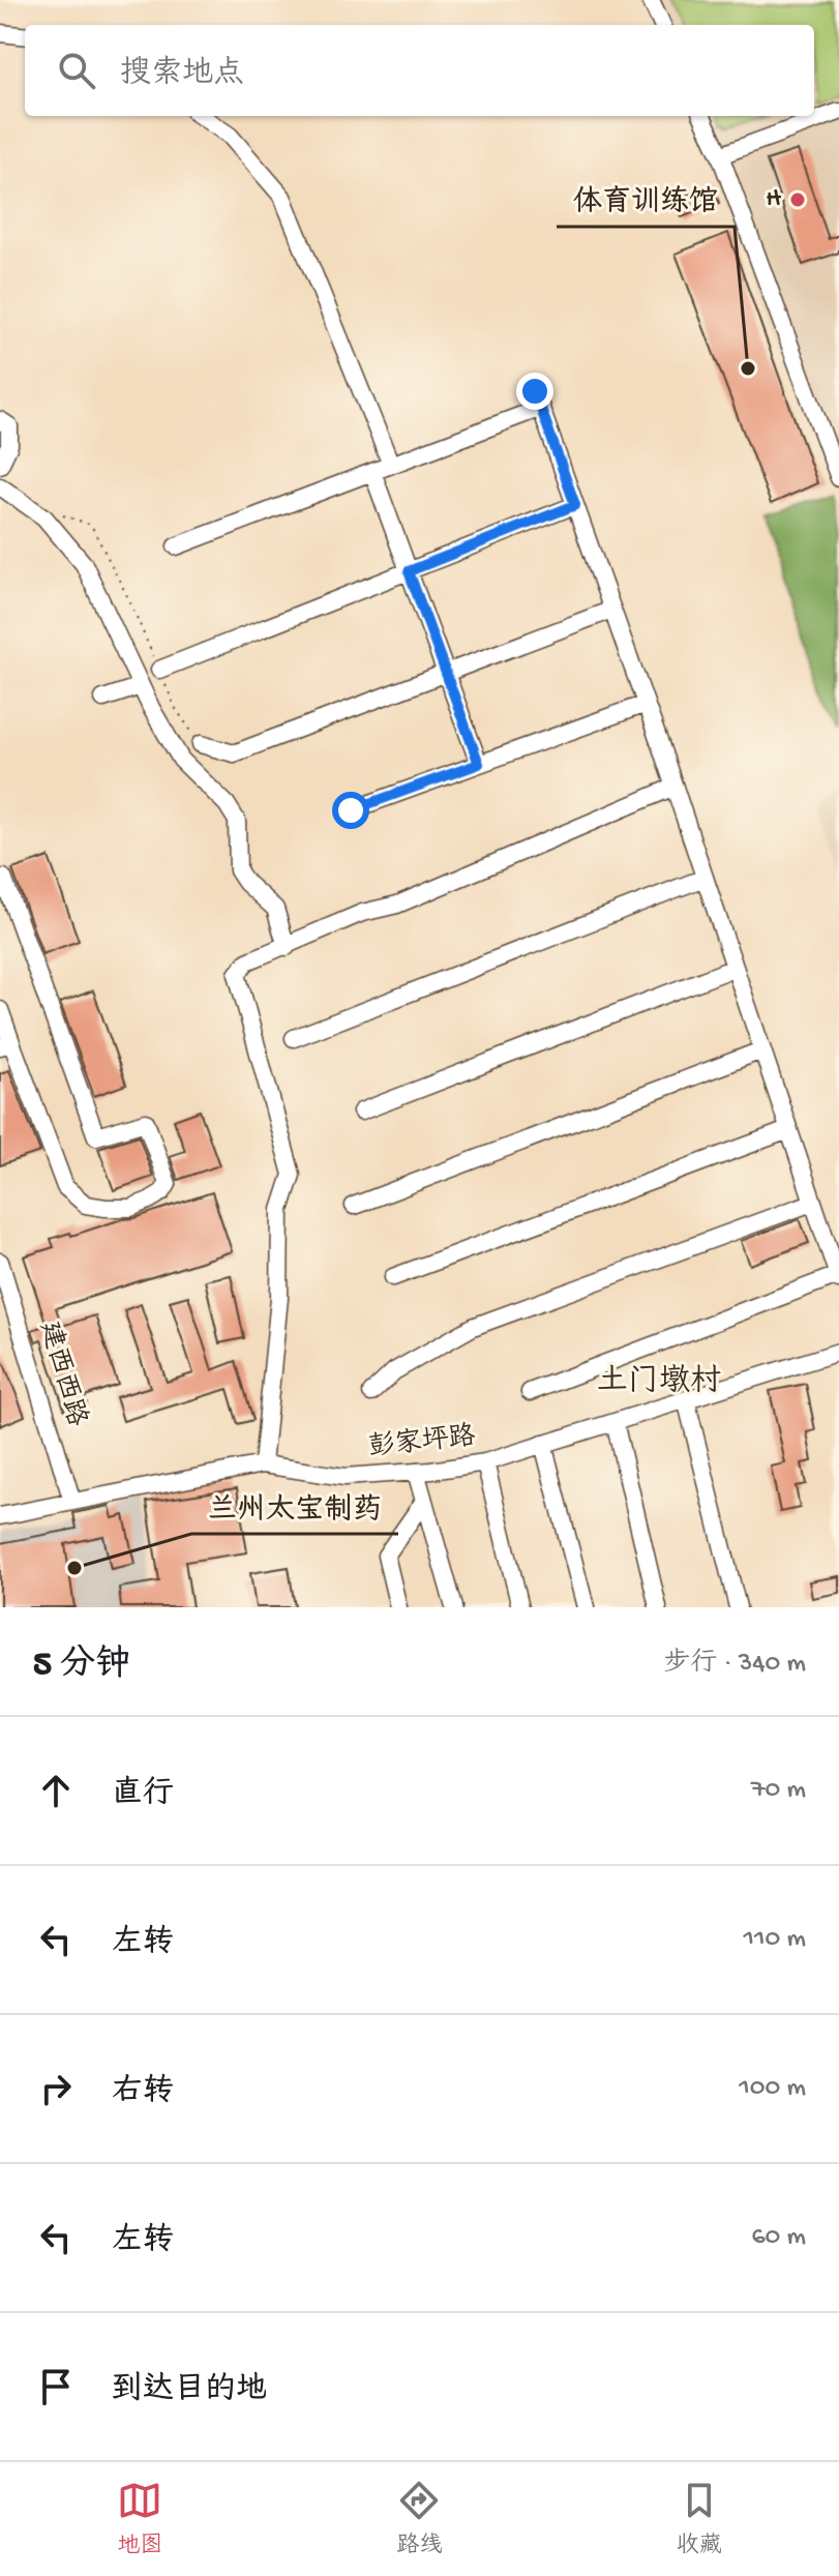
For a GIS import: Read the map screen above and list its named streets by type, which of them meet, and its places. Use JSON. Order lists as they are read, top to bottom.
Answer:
{
  "streets": {
    "street": ["建西西路", "彭家坪路"]
  },
  "crossings": [
    ["建西西路", "彭家坪路"]
  ],
  "districts": ["土门墩村"],
  "places": ["H", "体育训练馆", "兰州太宝制药"],
  "page": {
    "search": "搜索地点",
    "heading": ["5 分钟", "步行 · 340 m"],
    "list": [
      ["直行", "70 m"],
      ["左转", "110 m"],
      ["右转", "100 m"],
      ["左转", "60 m"],
      "到达目的地"
    ],
    "nav": ["地图", "路线", "收藏"]
  }
}
